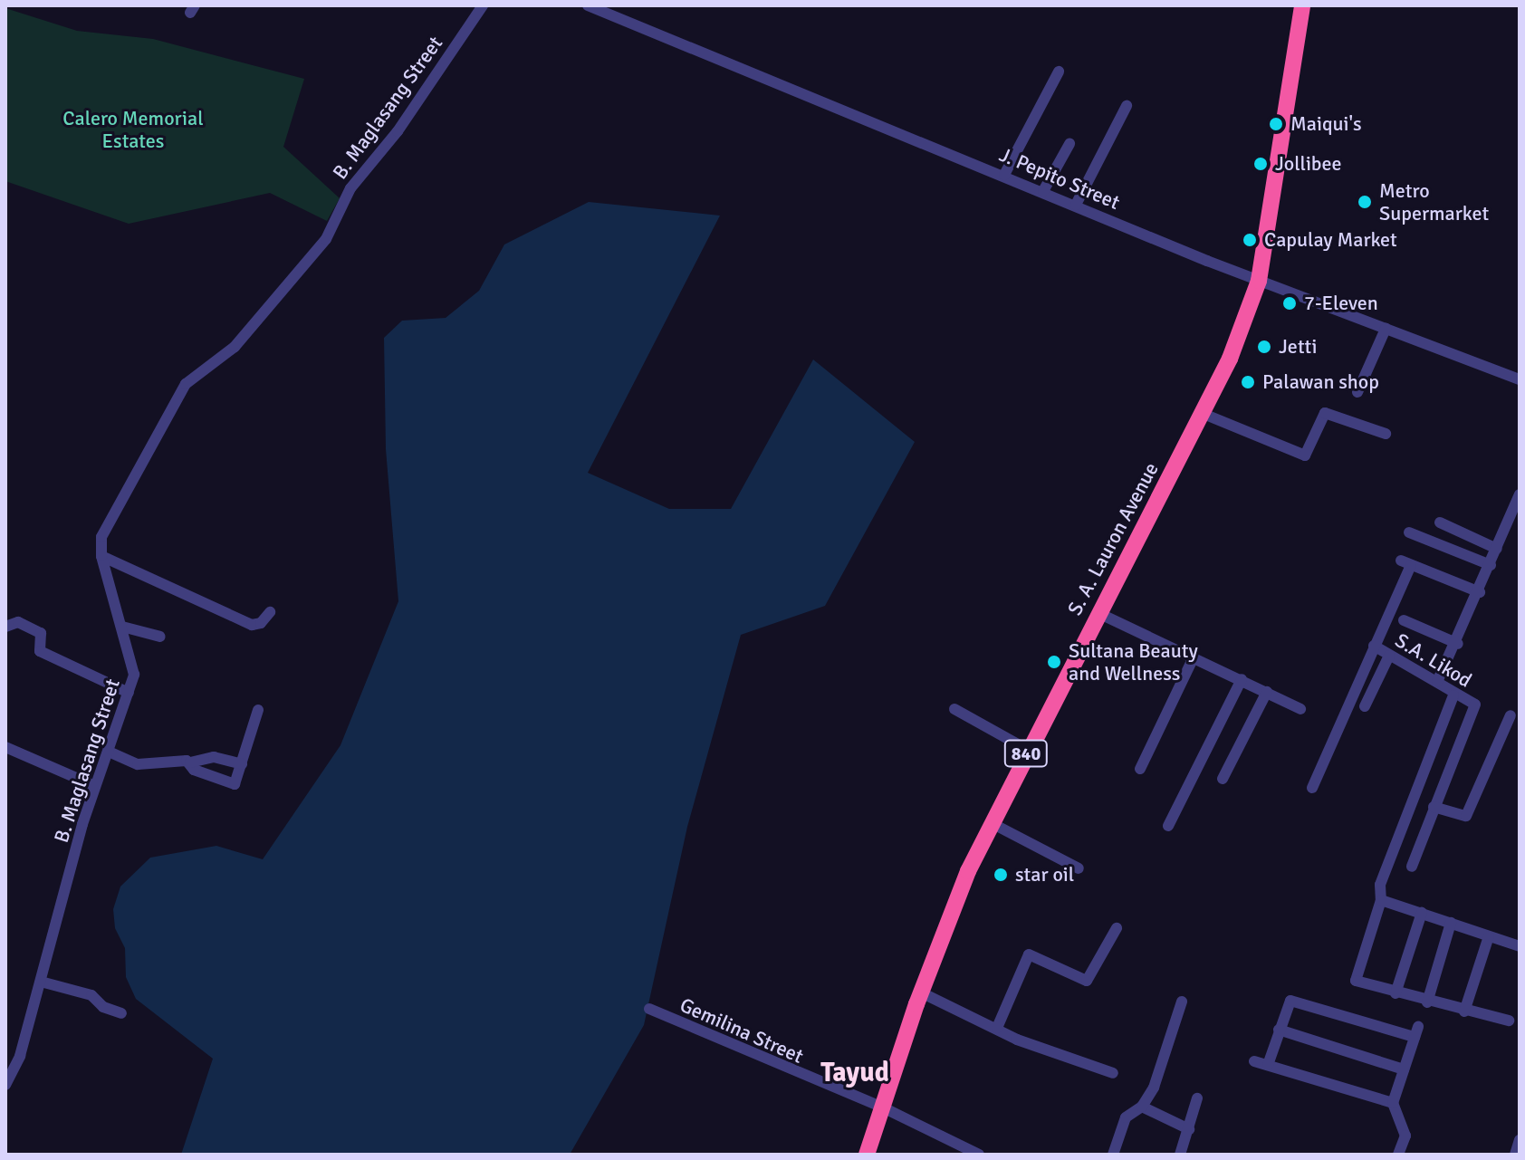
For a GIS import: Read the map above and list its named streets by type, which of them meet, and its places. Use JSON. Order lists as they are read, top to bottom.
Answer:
{
  "streets": {
    "highway": ["S. A. Lauron Avenue", "840"],
    "street": [
      "B. Maglasang Street",
      "J. Pepito Street",
      "S.A. Likod",
      "Gemilina Street"
    ]
  },
  "crossings": [
    ["J. Pepito Street", "S. A. Lauron Avenue"],
    ["S. A. Lauron Avenue", "Gemilina Street"]
  ],
  "districts": ["Tayud"],
  "parks": ["Calero Memorial Estates"],
  "places": [
    "Maiqui's",
    "Jollibee",
    "Metro Supermarket",
    "Capulay Market",
    "7-Eleven",
    "Jetti",
    "Palawan shop",
    "Sultana Beauty and Wellness",
    "star oil"
  ]
}
